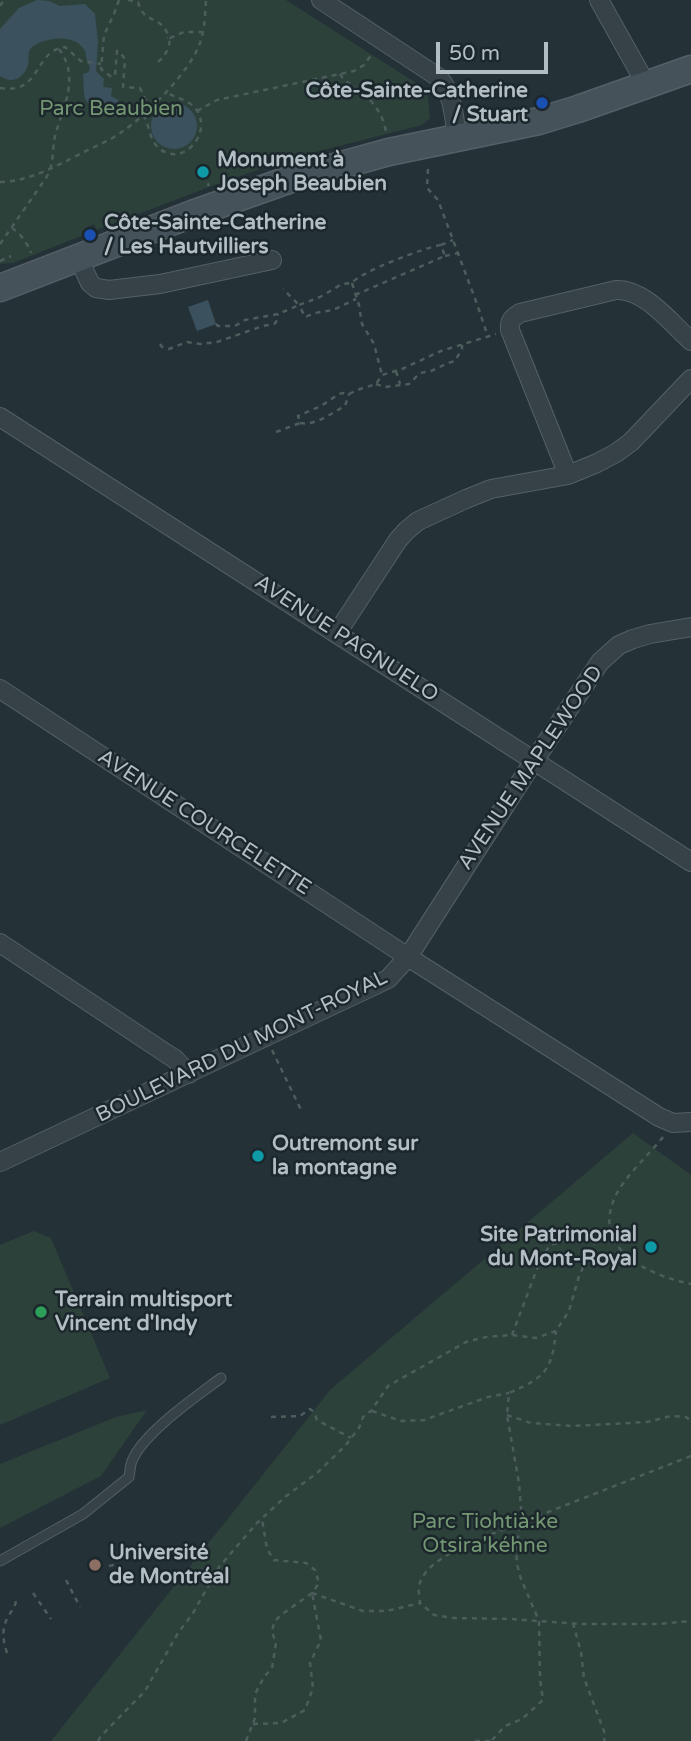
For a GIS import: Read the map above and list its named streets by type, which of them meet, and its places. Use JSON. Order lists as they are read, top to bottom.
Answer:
{
  "streets": {
    "street": [
      "AVENUE PAGNUELO",
      "AVENUE MAPLEWOOD",
      "AVENUE COURCELETTE",
      "BOULEVARD DU MONT-ROYAL"
    ]
  },
  "crossings": [
    ["AVENUE PAGNUELO", "AVENUE MAPLEWOOD"],
    ["AVENUE MAPLEWOOD", "AVENUE COURCELETTE"],
    ["AVENUE MAPLEWOOD", "BOULEVARD DU MONT-ROYAL"],
    ["AVENUE COURCELETTE", "BOULEVARD DU MONT-ROYAL"]
  ],
  "parks": ["Parc Beaubien", "Parc Tiohtià:ke Otsira'kéhne"],
  "places": [
    "Côte-Sainte-Catherine / Stuart",
    "Monument à Joseph Beaubien",
    "Côte-Sainte-Catherine / Les Hautvilliers",
    "Outremont sur la montagne",
    "Site Patrimonial du Mont-Royal",
    "Terrain multisport Vincent d'Indy",
    "Université de Montréal"
  ],
  "scale_bar": "50 m"
}
